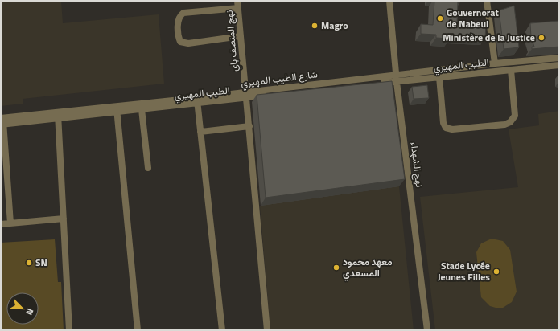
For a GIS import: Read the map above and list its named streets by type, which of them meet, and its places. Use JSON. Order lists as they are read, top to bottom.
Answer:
{
  "streets": {
    "street": [
      "نهج المنصف باي",
      "الطيب المهيري",
      "شارع الطيب المهيري",
      "نهج الشهداء"
    ]
  },
  "crossings": [
    ["نهج المنصف باي", "شارع الطيب المهيري"],
    ["الطيب المهيري", "شارع الطيب المهيري"],
    ["الطيب المهيري", "نهج الشهداء"],
    ["شارع الطيب المهيري", "نهج الشهداء"]
  ],
  "places": [
    "Gouvernorat de Nabeul",
    "Magro",
    "Ministère de la Justice",
    "SN",
    "معهد محمود المسعدي",
    "Stade Lycée Jeunes Filles"
  ],
  "north": "bottom right"
}
